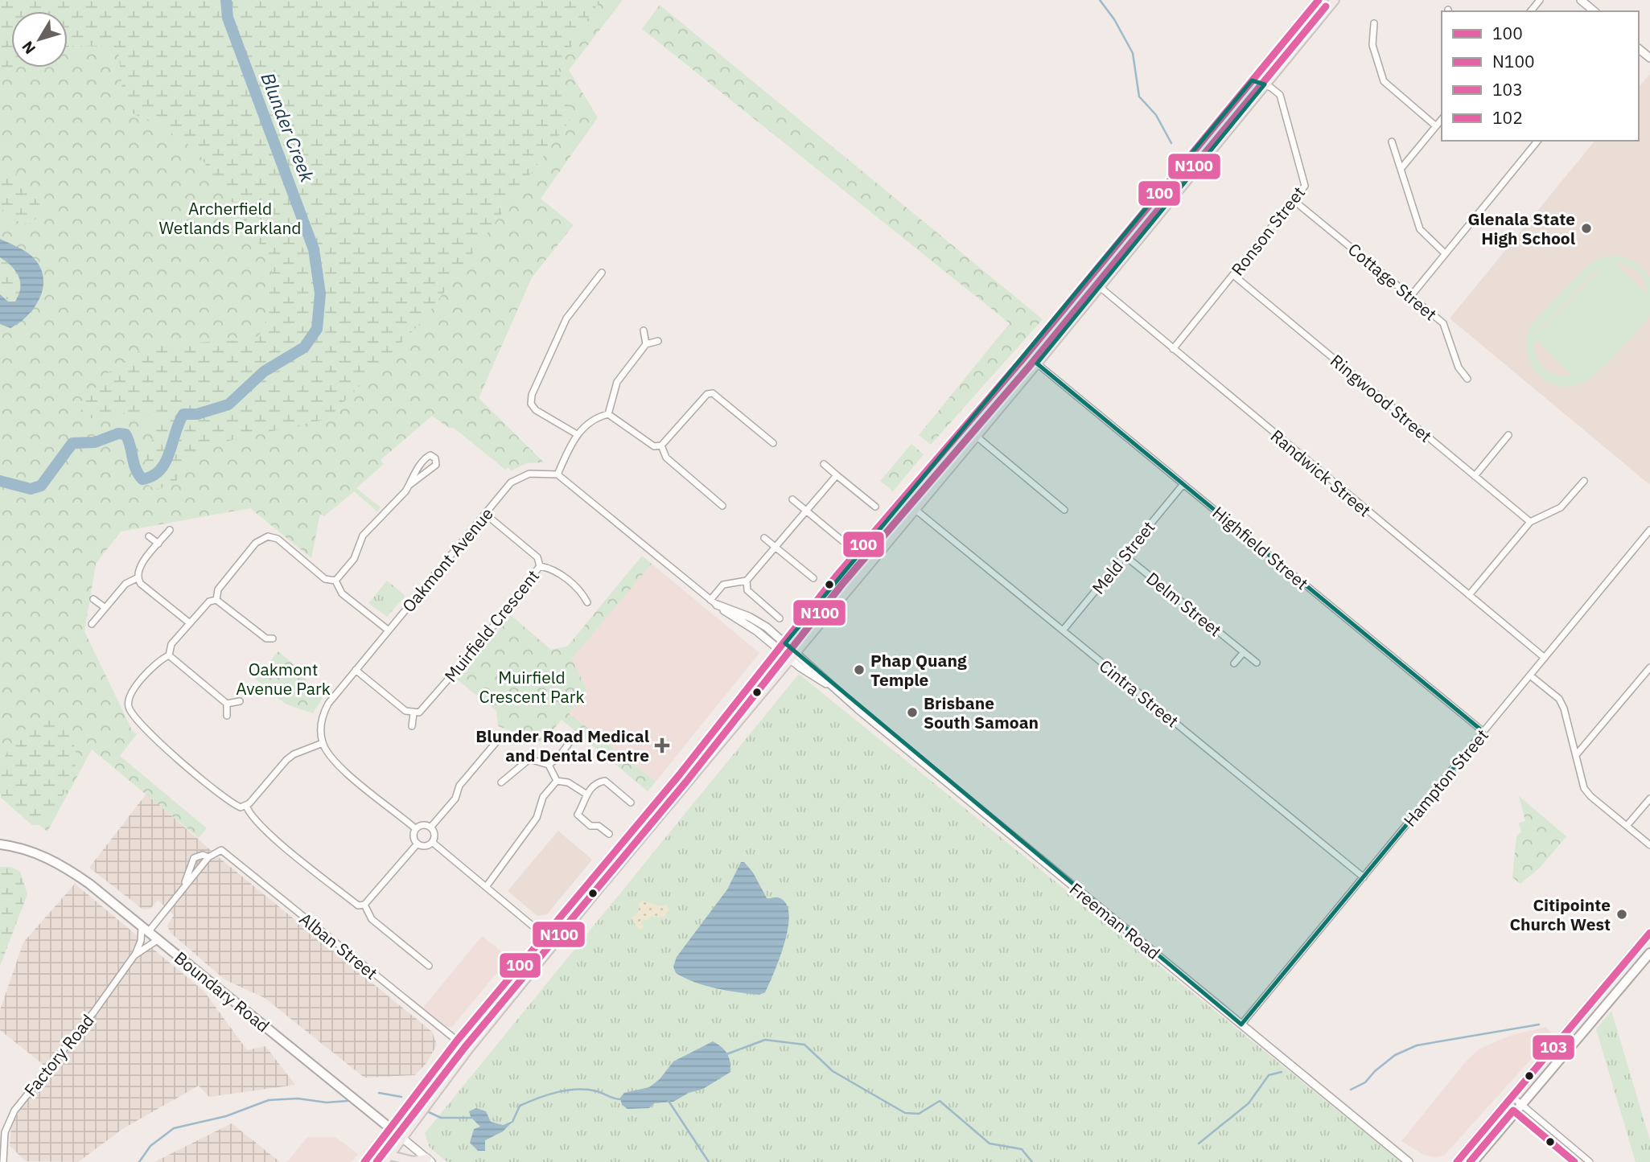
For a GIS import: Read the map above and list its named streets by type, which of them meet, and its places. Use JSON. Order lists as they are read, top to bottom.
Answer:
{
  "streets": {
    "main road": ["Boundary Road"],
    "street": [
      "Ronson Street",
      "Cottage Street",
      "Ringwood Street",
      "Randwick Street",
      "Highfield Street",
      "Meld Street",
      "Oakmont Avenue",
      "Delm Street",
      "Muirfield Crescent",
      "Cintra Street",
      "Hampton Street",
      "Freeman Road",
      "Alban Street",
      "Factory Road"
    ]
  },
  "crossings": [
    ["Ronson Street", "Cottage Street"],
    ["Ronson Street", "Ringwood Street"],
    ["Ronson Street", "Randwick Street"],
    ["Randwick Street", "Hampton Street"],
    ["Highfield Street", "Meld Street"],
    ["Highfield Street", "Hampton Street"],
    ["Meld Street", "Delm Street"],
    ["Meld Street", "Cintra Street"],
    ["Oakmont Avenue", "Muirfield Crescent"],
    ["Cintra Street", "Hampton Street"],
    ["Hampton Street", "Freeman Road"],
    ["Alban Street", "Factory Road"],
    ["Boundary Road", "Factory Road"]
  ],
  "water": ["Blunder Creek"],
  "parks": ["Archerfield Wetlands Parkland", "Oakmont Avenue Park", "Muirfield Crescent Park"],
  "places": {
    "other": [
      "Glenala State High School",
      "Phap Quang Temple",
      "Brisbane South Samoan",
      "Citipointe Church West"
    ],
    "health": ["Blunder Road Medical and Dental Centre"]
  },
  "lines": [
    "transit line 100",
    "transit line N100",
    "transit line 103",
    "transit line 102"
  ],
  "legend": [
    "100",
    "N100",
    "103",
    "102"
  ],
  "north": "bottom left"
}
